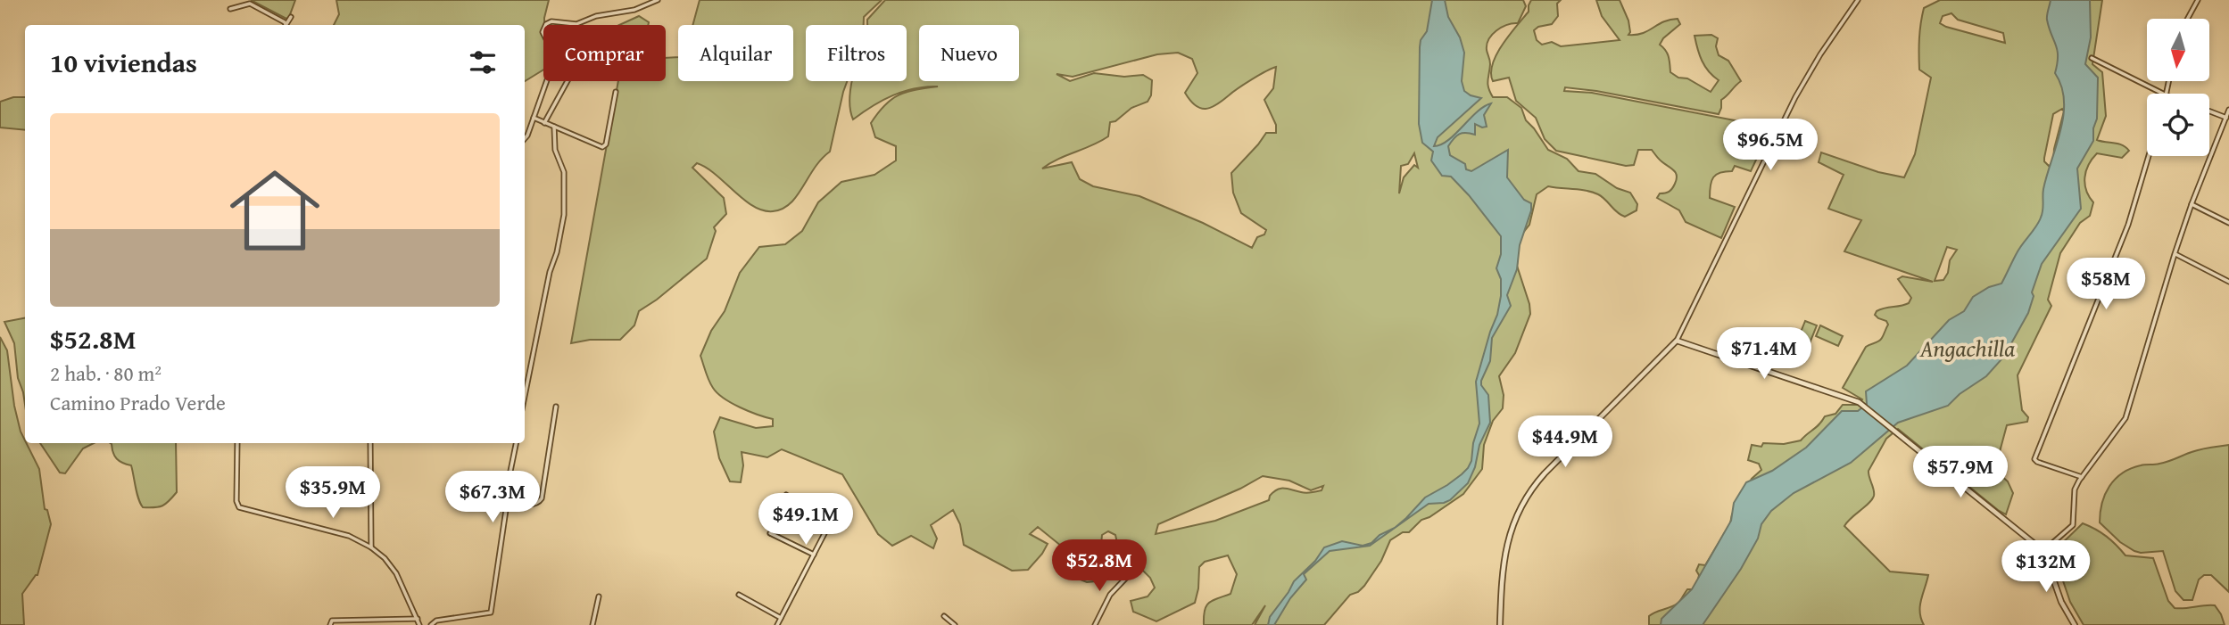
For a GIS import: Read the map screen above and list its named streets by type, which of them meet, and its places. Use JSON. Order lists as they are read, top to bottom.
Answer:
{
  "water": ["Angachilla"],
  "north": "bottom",
  "page": {
    "chip": [
      "Comprar",
      "Alquilar",
      "Filtros",
      "Nuevo"
    ],
    "heading": "10 viviendas",
    "list": [
      {
        "name": "$52.8M",
        "note": "2 hab. · 80 m² · Camino Prado Verde"
      }
    ],
    "price": [
      "$96.5M",
      "$58M",
      "$71.4M",
      "$44.9M",
      "$57.9M",
      "$35.9M",
      "$67.3M",
      "$49.1M",
      "$52.8M",
      "$132M"
    ]
  }
}
